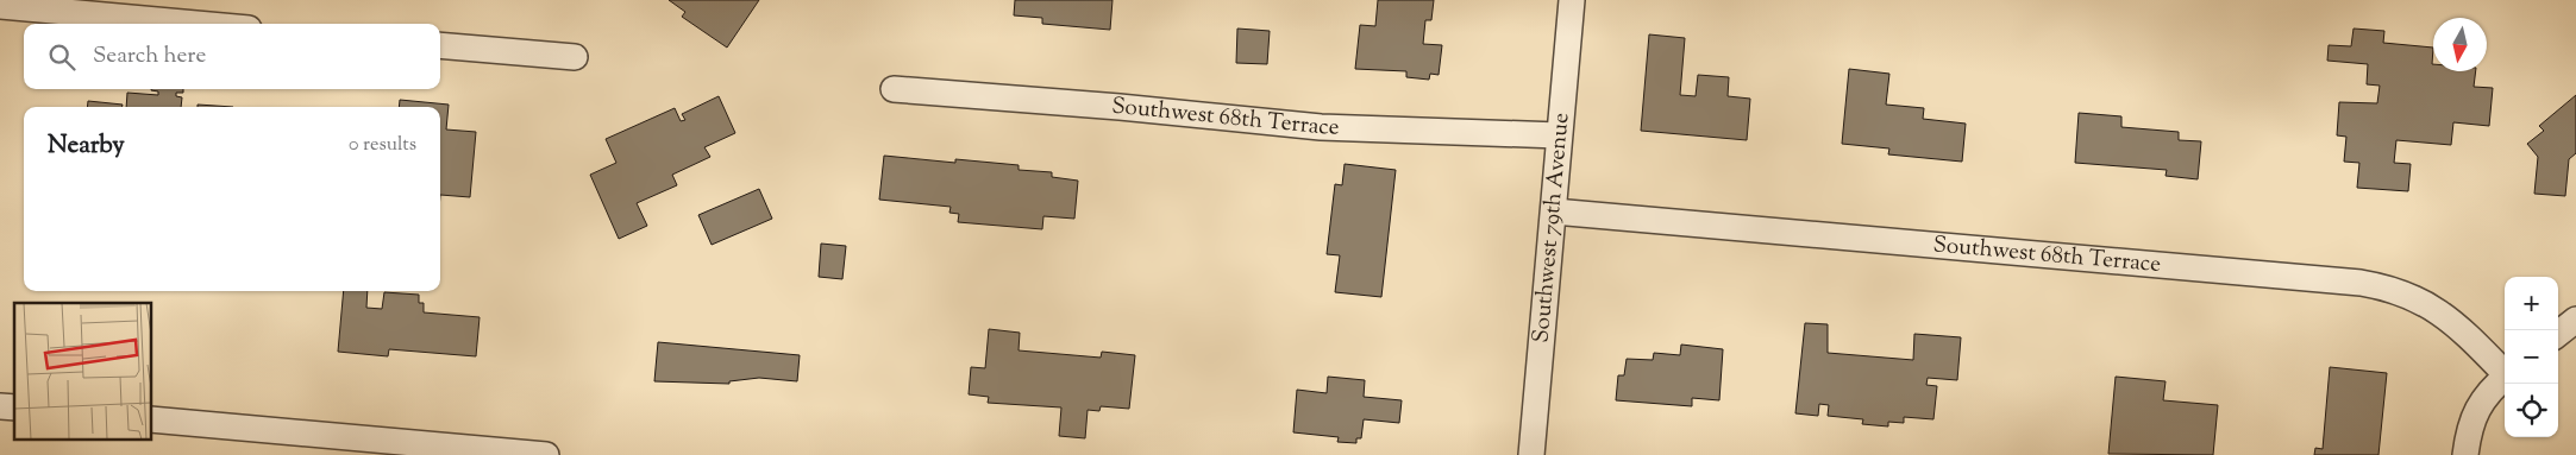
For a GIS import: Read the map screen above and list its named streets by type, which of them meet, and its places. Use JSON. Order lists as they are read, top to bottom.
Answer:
{
  "streets": {
    "street": ["Southwest 68th Terrace", "Southwest 79th Avenue"]
  },
  "crossings": [
    ["Southwest 68th Terrace", "Southwest 79th Avenue"]
  ],
  "north": "bottom",
  "page": {
    "search": "Search here",
    "heading": ["Nearby", "0 results"],
    "map_buttons": ["+", "−"]
  }
}
